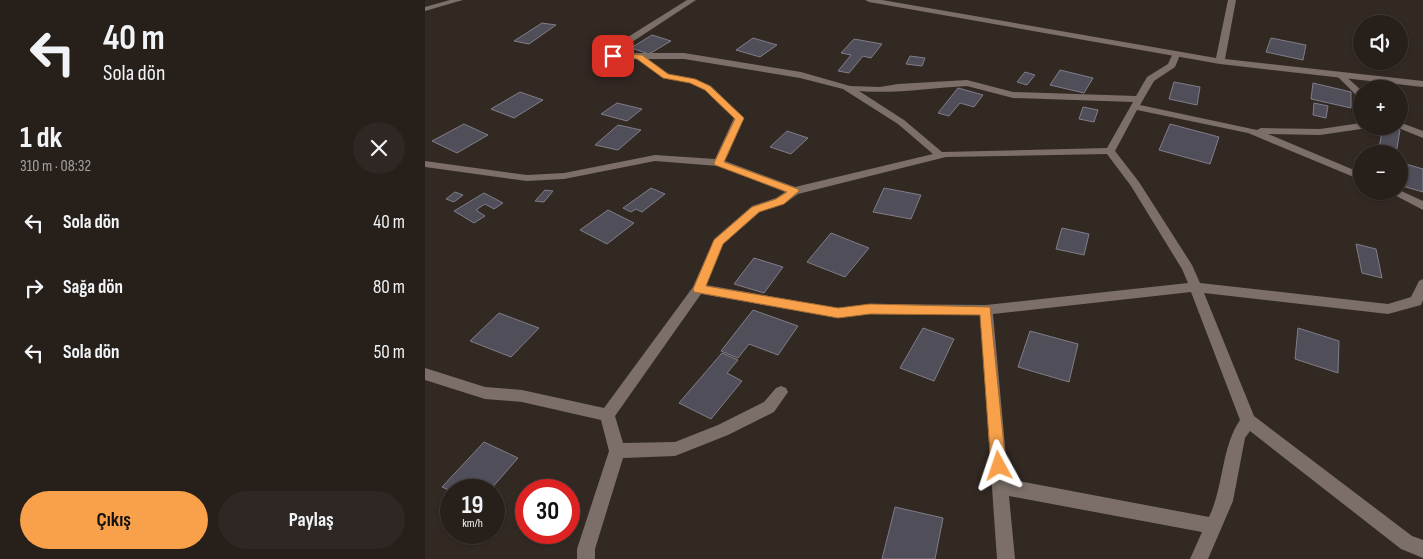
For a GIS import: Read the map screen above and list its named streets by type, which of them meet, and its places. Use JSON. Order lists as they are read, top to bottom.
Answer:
{
  "page": {
    "turn": ["40 m", "Sola dön"],
    "map_buttons": ["+", "−"],
    "heading": ["1 dk", "310 m · 08:32"],
    "list": [
      {
        "name": "Sola dön",
        "value": "40 m"
      },
      {
        "name": "Sağa dön",
        "value": "80 m"
      },
      {
        "name": "Sola dön",
        "value": "50 m"
      }
    ],
    "speed": "19 km/h",
    "limit": "30",
    "buttons": ["Çıkış", "Paylaş"]
  }
}
